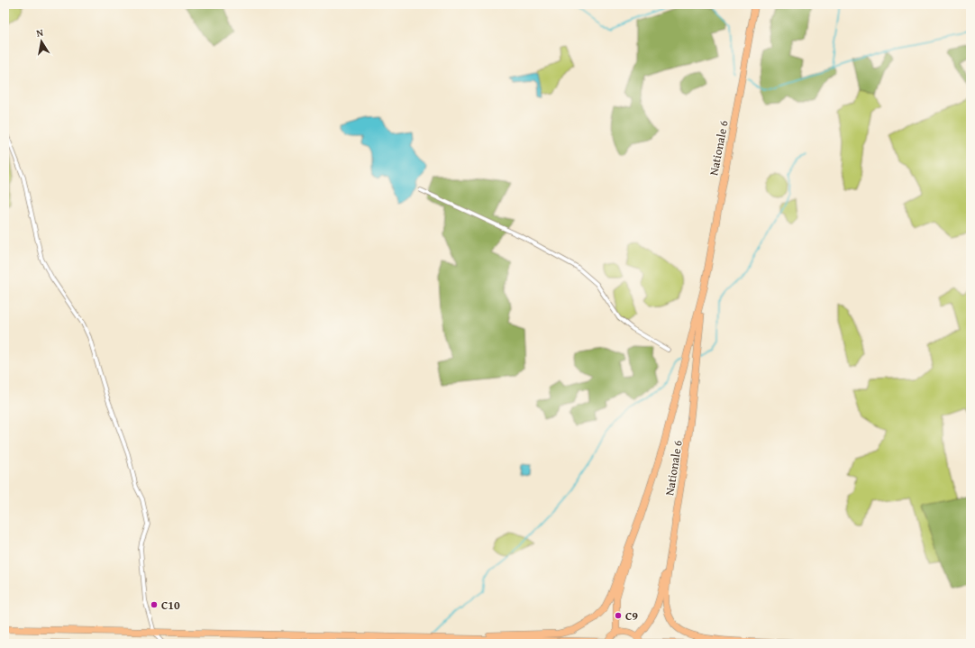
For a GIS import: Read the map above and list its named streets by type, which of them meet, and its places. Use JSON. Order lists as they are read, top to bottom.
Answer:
{
  "streets": {
    "main road": ["Nationale 6"]
  },
  "places": ["C10", "C9"],
  "north": "top"
}
